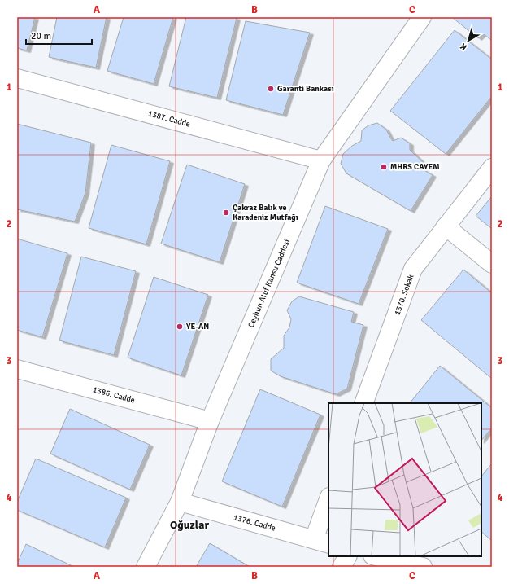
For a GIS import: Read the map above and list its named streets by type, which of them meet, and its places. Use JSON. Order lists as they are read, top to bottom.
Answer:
{
  "streets": {
    "street": [
      "1387. Cadde",
      "Ceyhun Atuf Kansu Caddesi",
      "1370. Sokak",
      "1386. Cadde",
      "1376. Cadde"
    ]
  },
  "crossings": [
    ["1387. Cadde", "Ceyhun Atuf Kansu Caddesi"],
    ["Ceyhun Atuf Kansu Caddesi", "1386. Cadde"],
    ["Ceyhun Atuf Kansu Caddesi", "1376. Cadde"]
  ],
  "districts": ["Oğuzlar"],
  "places": [
    "Garanti Bankası",
    "MHRS CAYEM",
    "Çakraz Balık ve Karadeniz Mutfağı",
    "YE-AN"
  ],
  "scale_bar": "20 m",
  "north": "bottom left",
  "grid": {
    "columns": ["A", "B", "C"],
    "rows": [
      "1",
      "2",
      "3",
      "4"
    ]
  }
}
